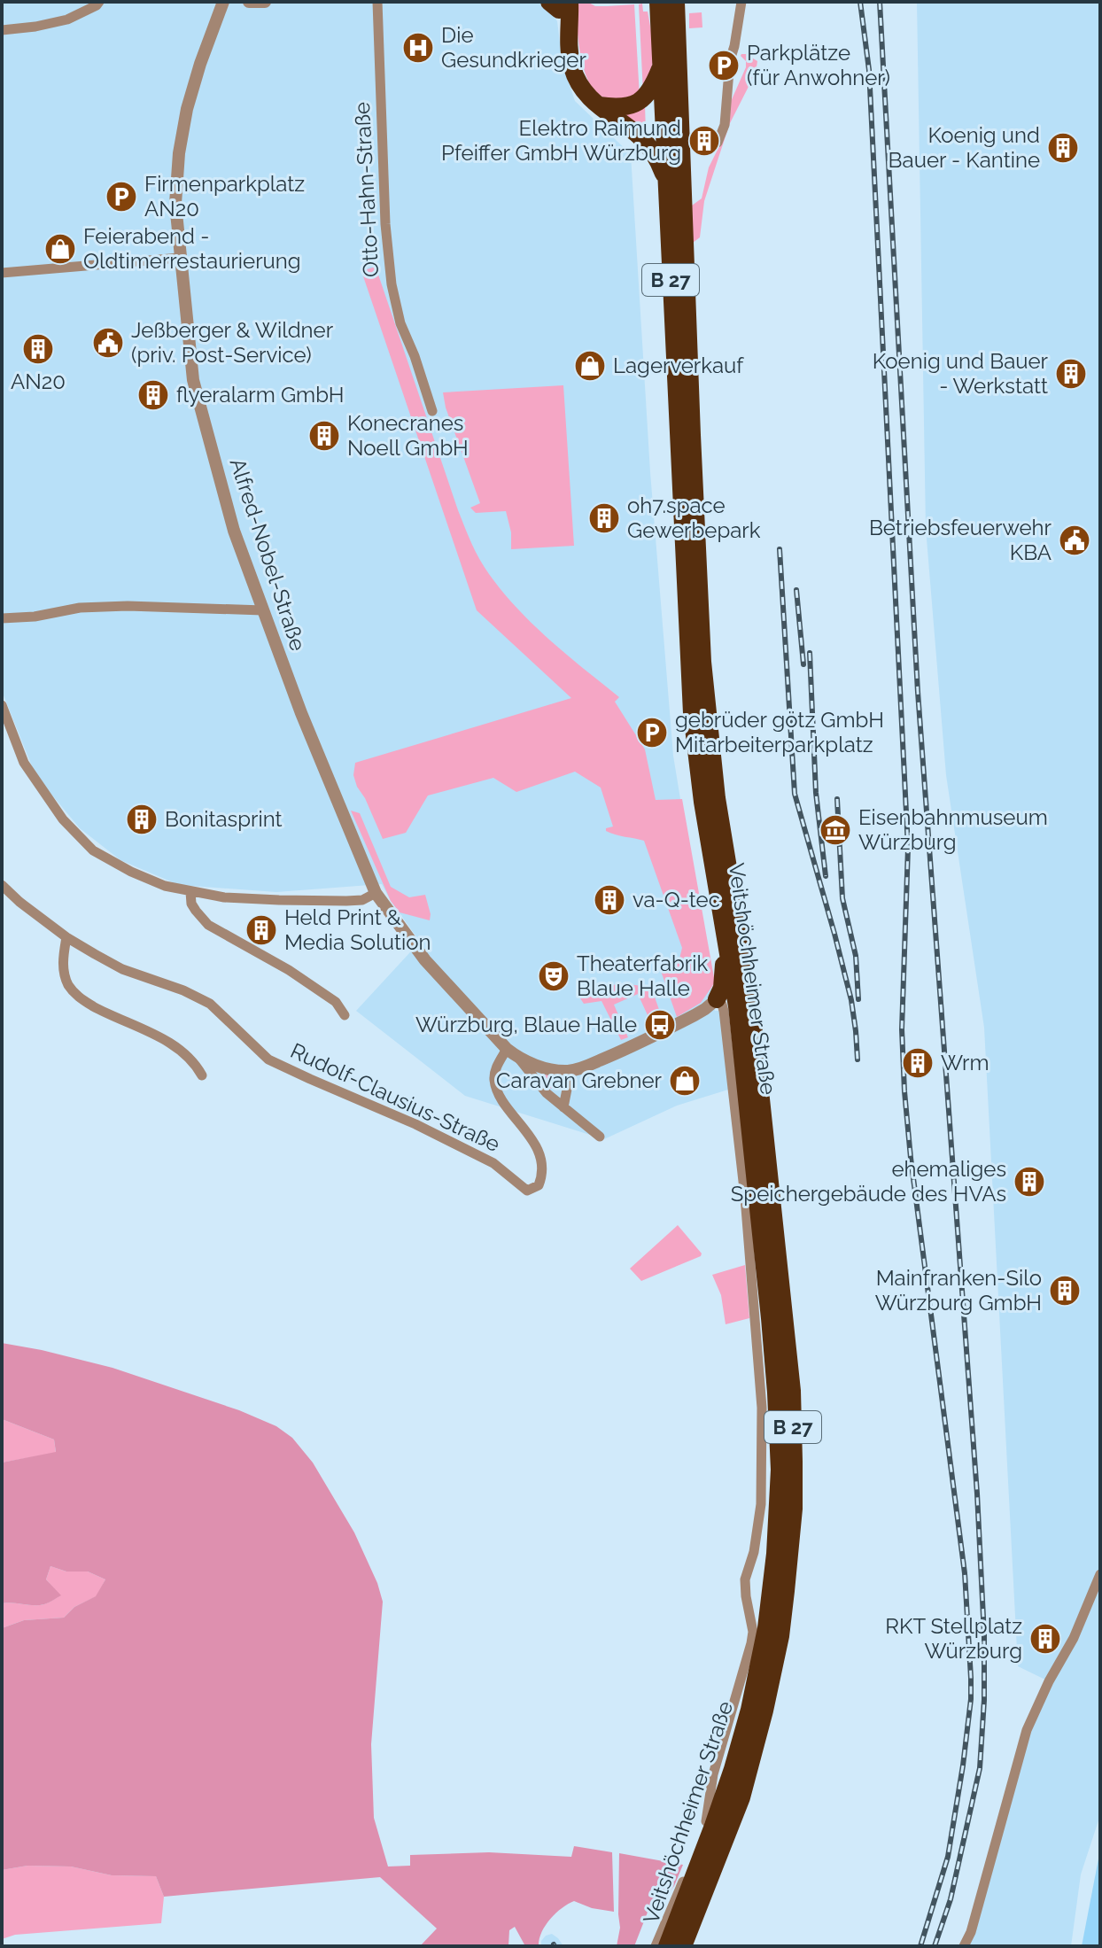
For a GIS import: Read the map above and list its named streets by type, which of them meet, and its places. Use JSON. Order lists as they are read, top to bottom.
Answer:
{
  "streets": {
    "highway": ["B 27", "Veitshöchheimer Straße"],
    "street": ["Otto-Hahn-Straße", "Alfred-Nobel-Straße", "Rudolf-Clausius-Straße"]
  },
  "crossings": [
    ["Alfred-Nobel-Straße", "Rudolf-Clausius-Straße"]
  ],
  "places": {
    "hospital": ["Die Gesundkrieger"],
    "parking": ["Parkplätze (für Anwohner)", "Firmenparkplatz AN20", "gebrüder götz GmbH Mitarbeiterparkplatz"],
    "building": [
      "Elektro Raimund Pfeiffer GmbH Würzburg",
      "Koenig und Bauer - Kantine",
      "AN20",
      "Koenig und Bauer - Werkstatt",
      "flyeralarm GmbH",
      "Konecranes Noell GmbH",
      "oh7.space Gewerbepark",
      "Bonitasprint",
      "va-Q-tec",
      "Held Print & Media Solution",
      "Wrm",
      "ehemaliges Speichergebäude des HVAs",
      "Mainfranken-Silo Würzburg GmbH",
      "RKT Stellplatz Würzburg"
    ],
    "shop": ["Feierabend - Oldtimerrestaurierung", "Lagerverkauf", "Caravan Grebner"],
    "public building": ["Jeßberger & Wildner (priv. Post-Service)", "Betriebsfeuerwehr KBA"],
    "museum": ["Eisenbahnmuseum Würzburg"],
    "theatre": ["Theaterfabrik Blaue Halle"],
    "bus stop": ["Würzburg, Blaue Halle"]
  }
}
